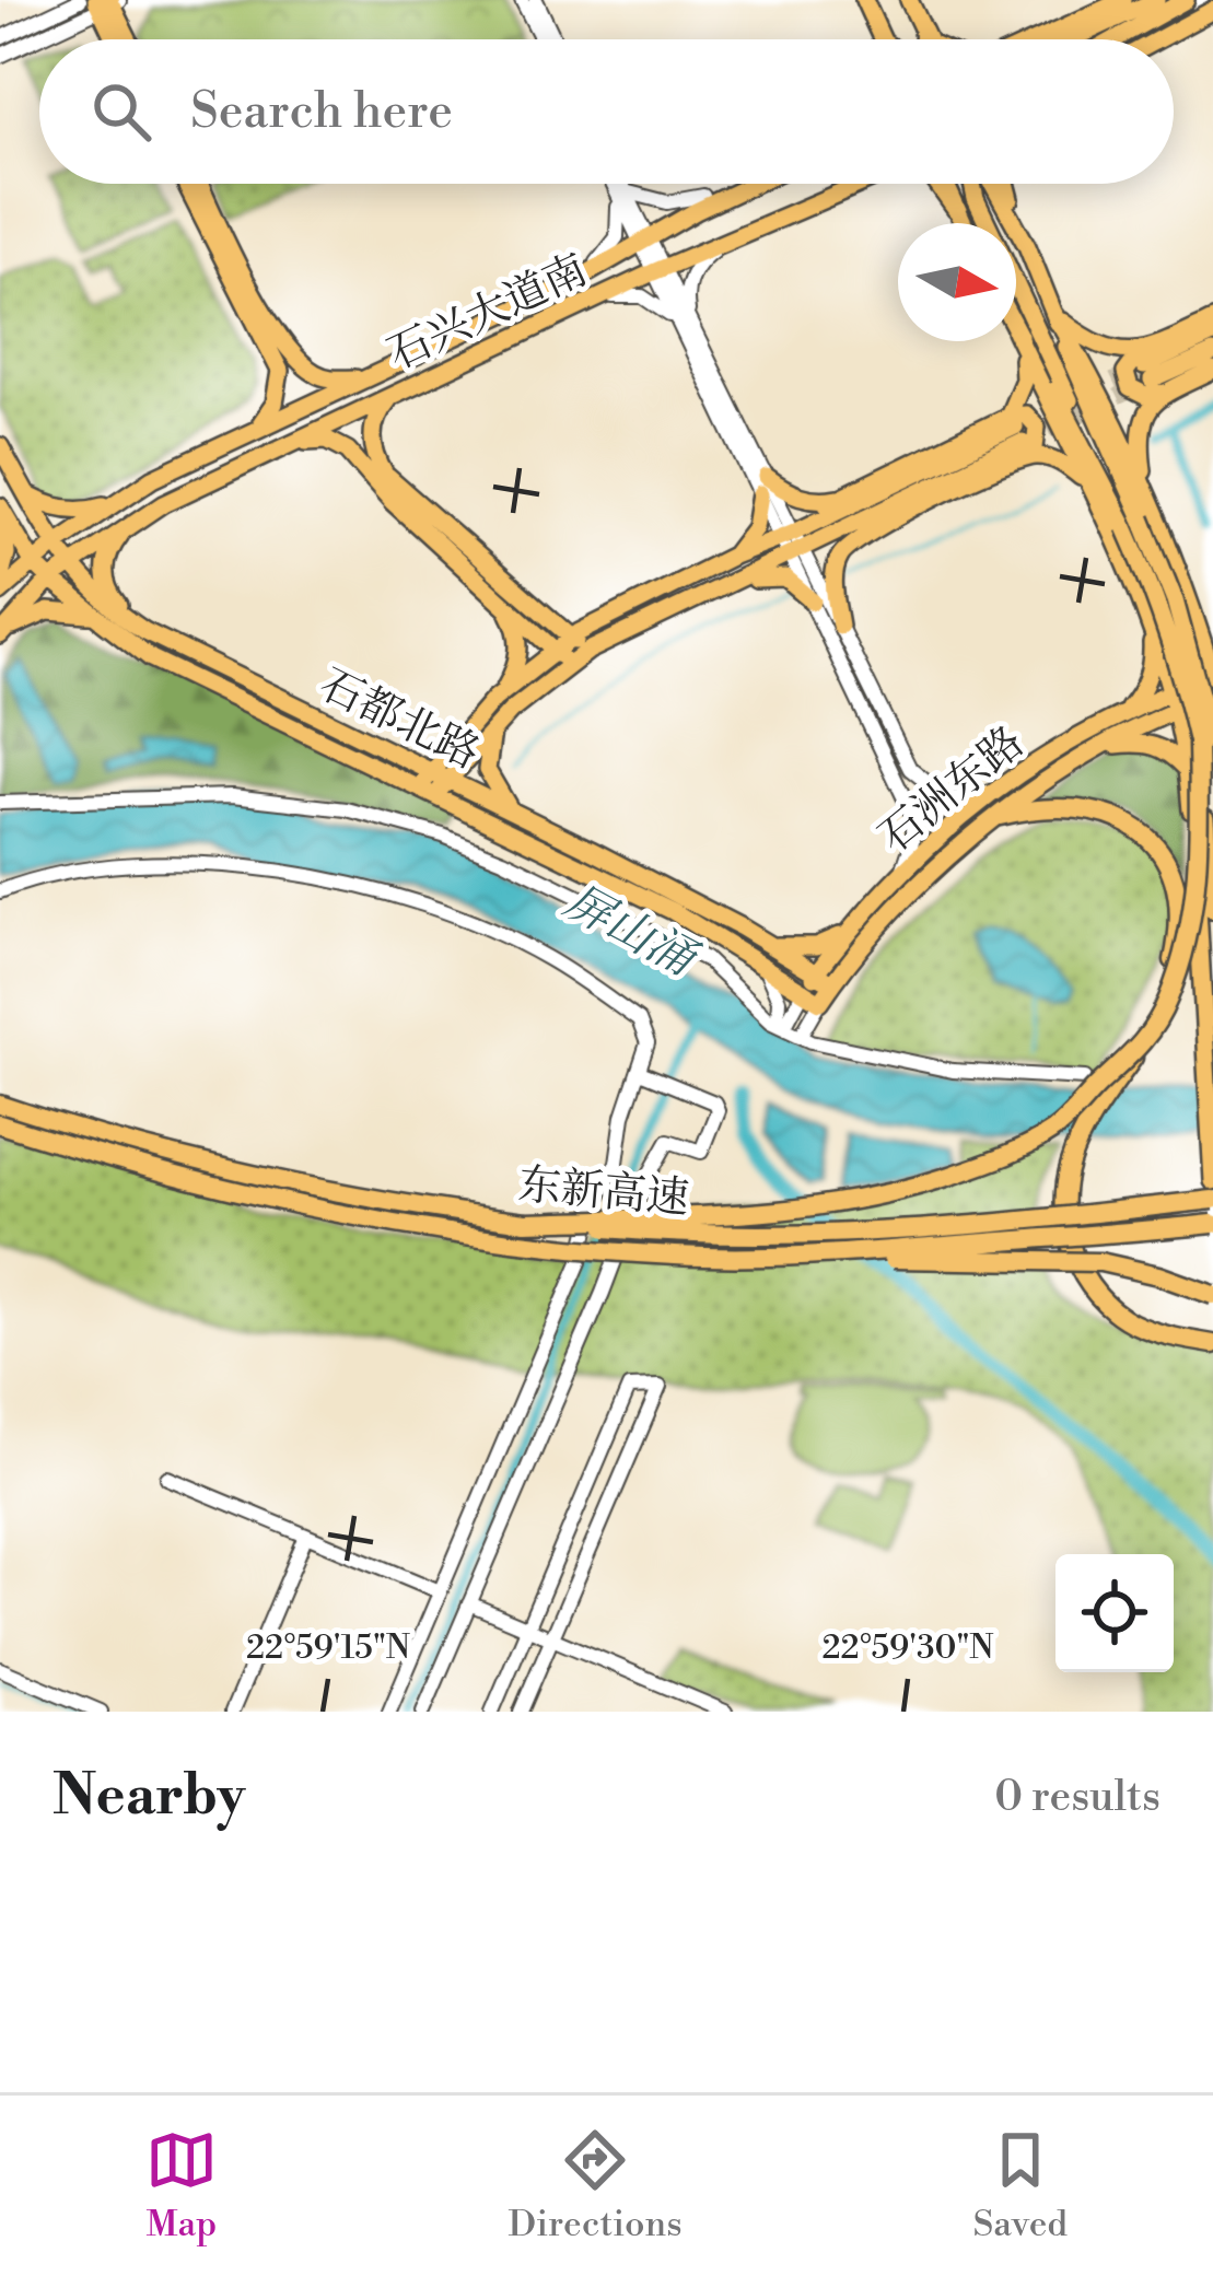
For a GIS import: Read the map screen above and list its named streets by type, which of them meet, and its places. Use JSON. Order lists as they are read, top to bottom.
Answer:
{
  "streets": {
    "highway": ["东新高速"],
    "main road": ["石兴大道南", "石都北路", "石洲东路"]
  },
  "crossings": [
    ["石兴大道南", "石都北路"],
    ["石都北路", "石洲东路"]
  ],
  "water": ["屏山涌"],
  "north": "right",
  "page": {
    "search": "Search here",
    "heading": ["Nearby", "0 results"],
    "nav": ["Map", "Directions", "Saved"]
  },
  "coordinates": ["22°59'15\"N", "22°59'30\"N"]
}
